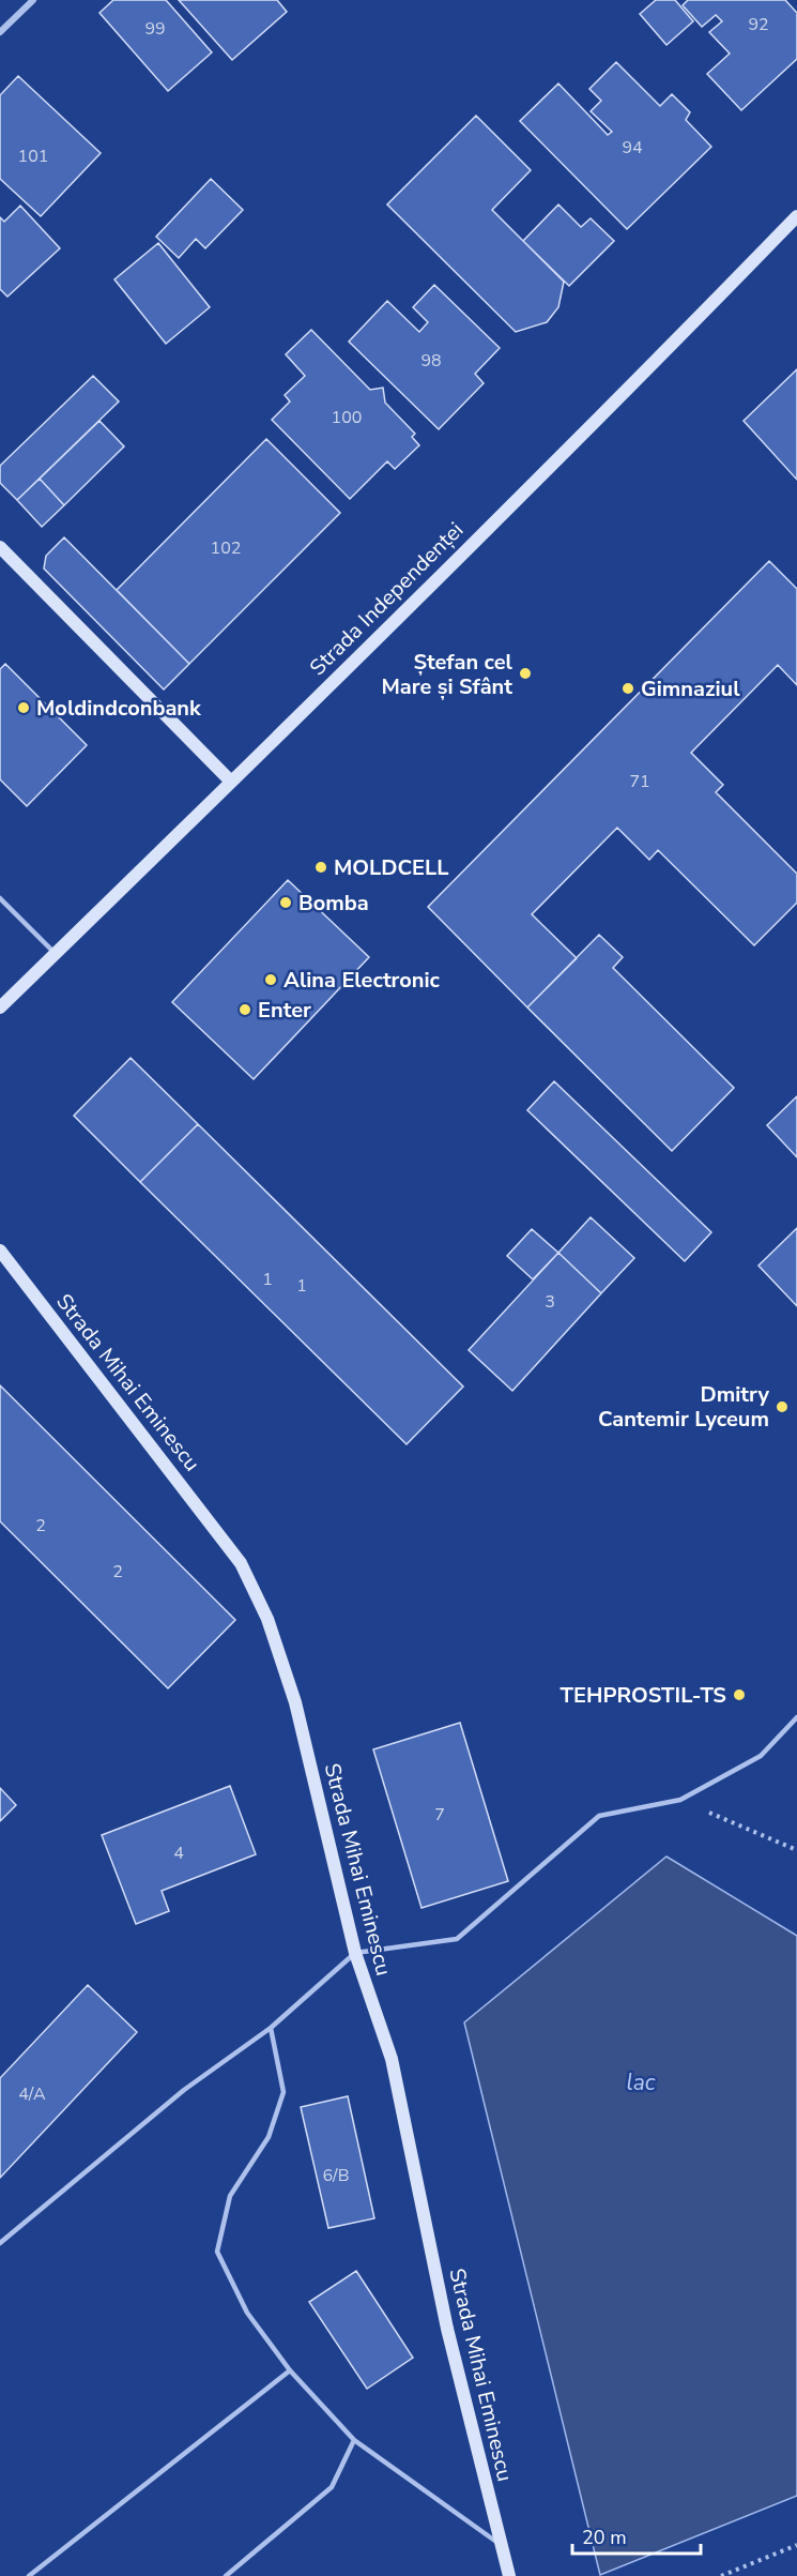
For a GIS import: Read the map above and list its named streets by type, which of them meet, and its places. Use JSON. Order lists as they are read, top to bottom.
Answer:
{
  "streets": {
    "street": ["Strada Independenței", "Strada Mihai Eminescu"]
  },
  "water": ["lac"],
  "places": [
    "Ștefan cel Mare și Sfânt",
    "Gimnaziul",
    "Moldindconbank",
    "MOLDCELL",
    "Bomba",
    "Alina Electronic",
    "Enter",
    "Dmitry Cantemir Lyceum",
    "TEHPROSTIL-TS"
  ],
  "house_numbers": [
    "92",
    "99",
    "94",
    "101",
    "98",
    "100",
    "102",
    "71",
    "1",
    "1",
    "3",
    "2",
    "2",
    "7",
    "4",
    "4/A",
    "6/B"
  ],
  "scale_bar": "20 m"
}
